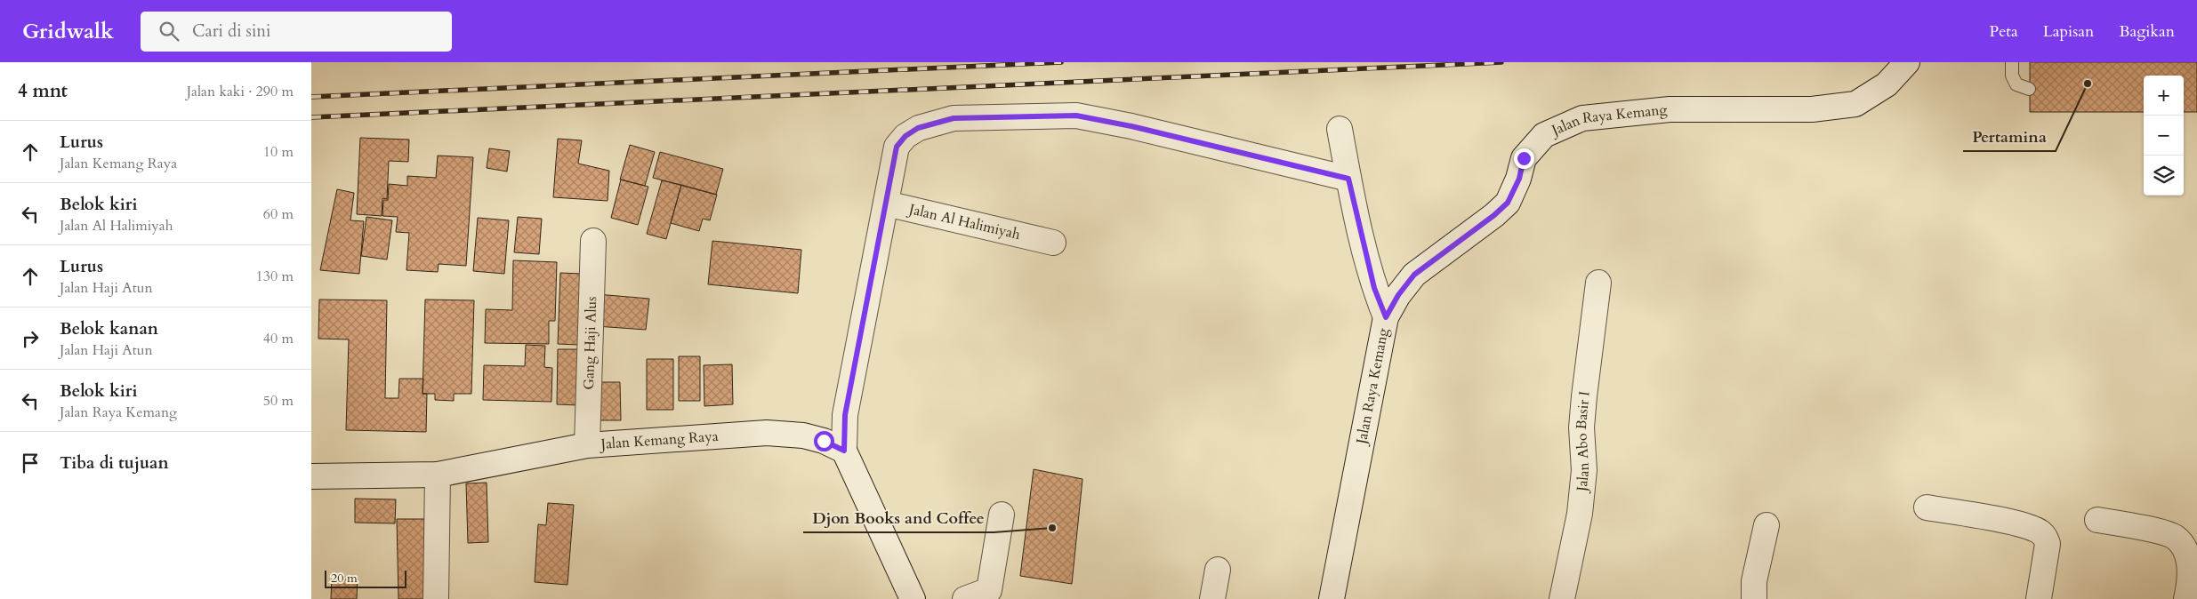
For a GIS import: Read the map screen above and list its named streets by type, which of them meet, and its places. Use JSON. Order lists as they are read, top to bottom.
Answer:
{
  "streets": {
    "street": [
      "Jalan Raya Kemang",
      "Jalan Al Halimiyah",
      "Gang Haji Alus",
      "Jalan Kemang Raya",
      "Jalan Abo Basir I"
    ]
  },
  "crossings": [
    ["Gang Haji Alus", "Jalan Kemang Raya"]
  ],
  "places": ["Pertamina", "Djon Books and Coffee"],
  "scale_bar": "20 m",
  "page": {
    "header": "Gridwalk",
    "search": "Cari di sini",
    "nav": ["Peta", "Lapisan", "Bagikan"],
    "heading": ["4 mnt", "Jalan kaki · 290 m"],
    "map_buttons": ["+", "−"],
    "list": [
      ["Lurus", "Jalan Kemang Raya", "10 m"],
      ["Belok kiri", "Jalan Al Halimiyah", "60 m"],
      ["Lurus", "Jalan Haji Atun", "130 m"],
      ["Belok kanan", "Jalan Haji Atun", "40 m"],
      ["Belok kiri", "Jalan Raya Kemang", "50 m"],
      "Tiba di tujuan"
    ],
    "scale": "20 m"
  }
}
